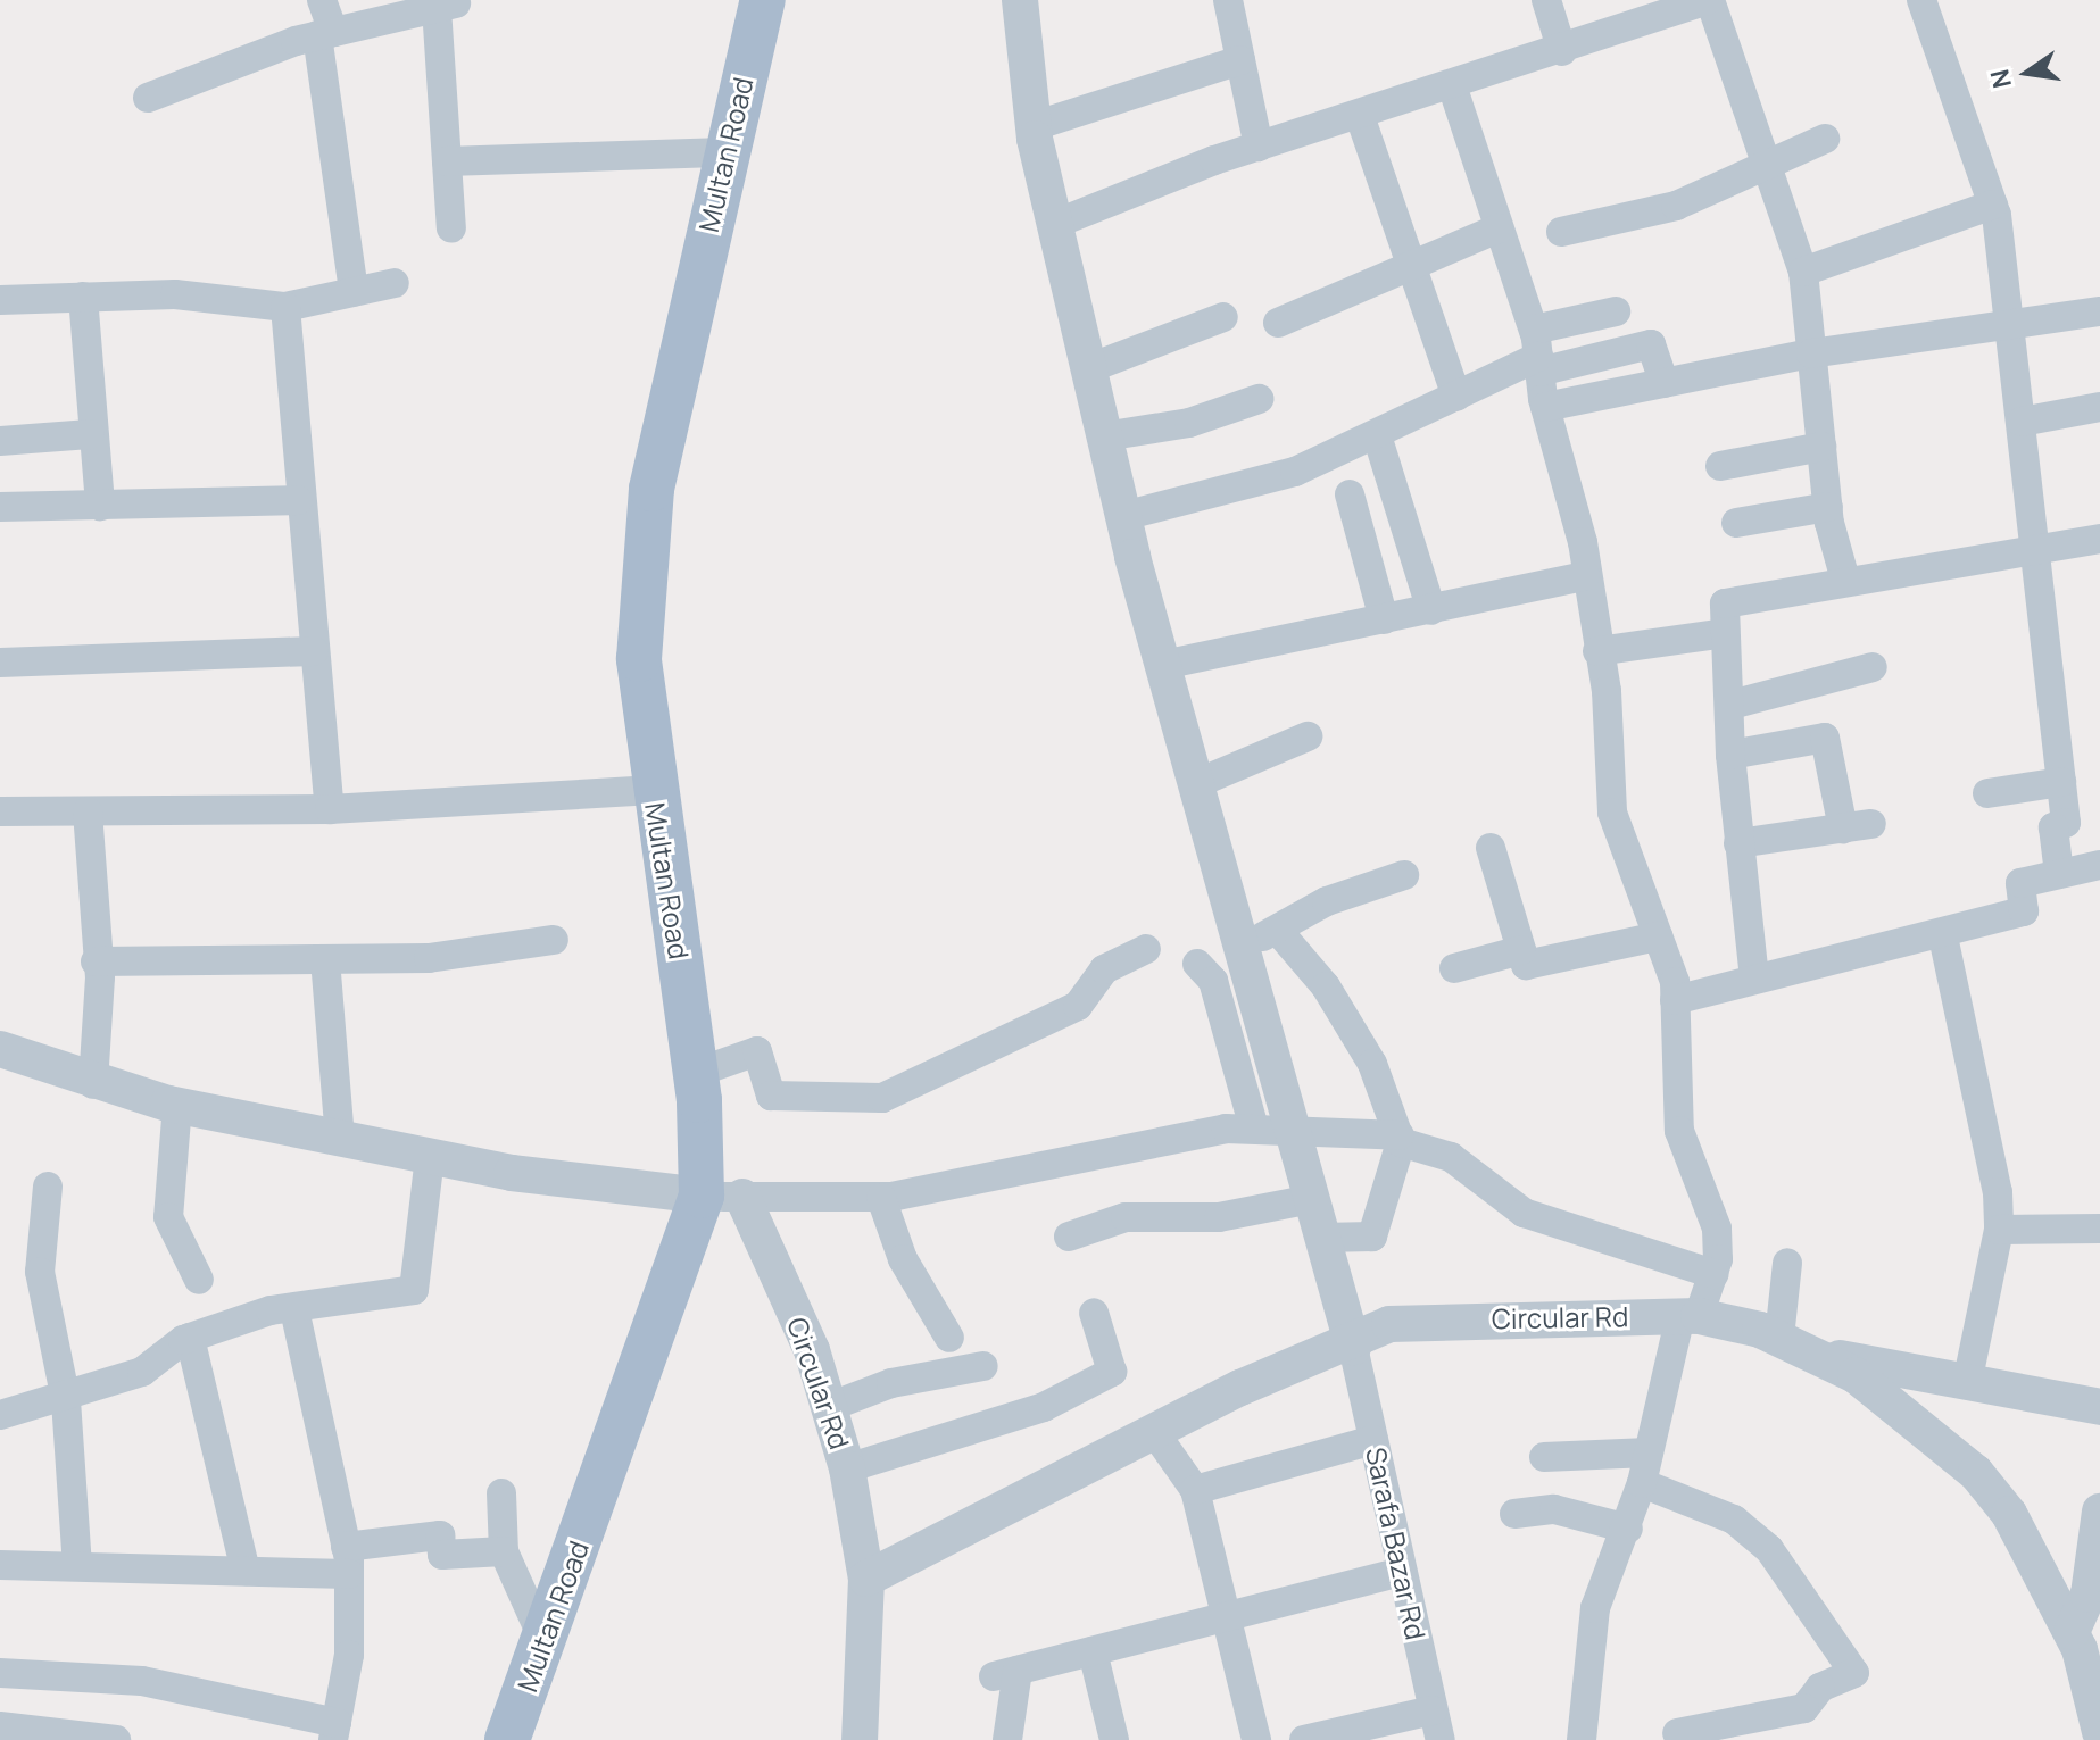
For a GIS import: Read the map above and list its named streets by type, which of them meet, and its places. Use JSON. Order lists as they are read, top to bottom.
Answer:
{
  "streets": {
    "main road": ["Multan Road"],
    "street": ["Circular Rd", "Sarafa Bazar Rd"]
  },
  "crossings": [
    ["Multan Road", "Circular Rd"],
    ["Circular Rd", "Sarafa Bazar Rd"]
  ],
  "north": "left"
}
